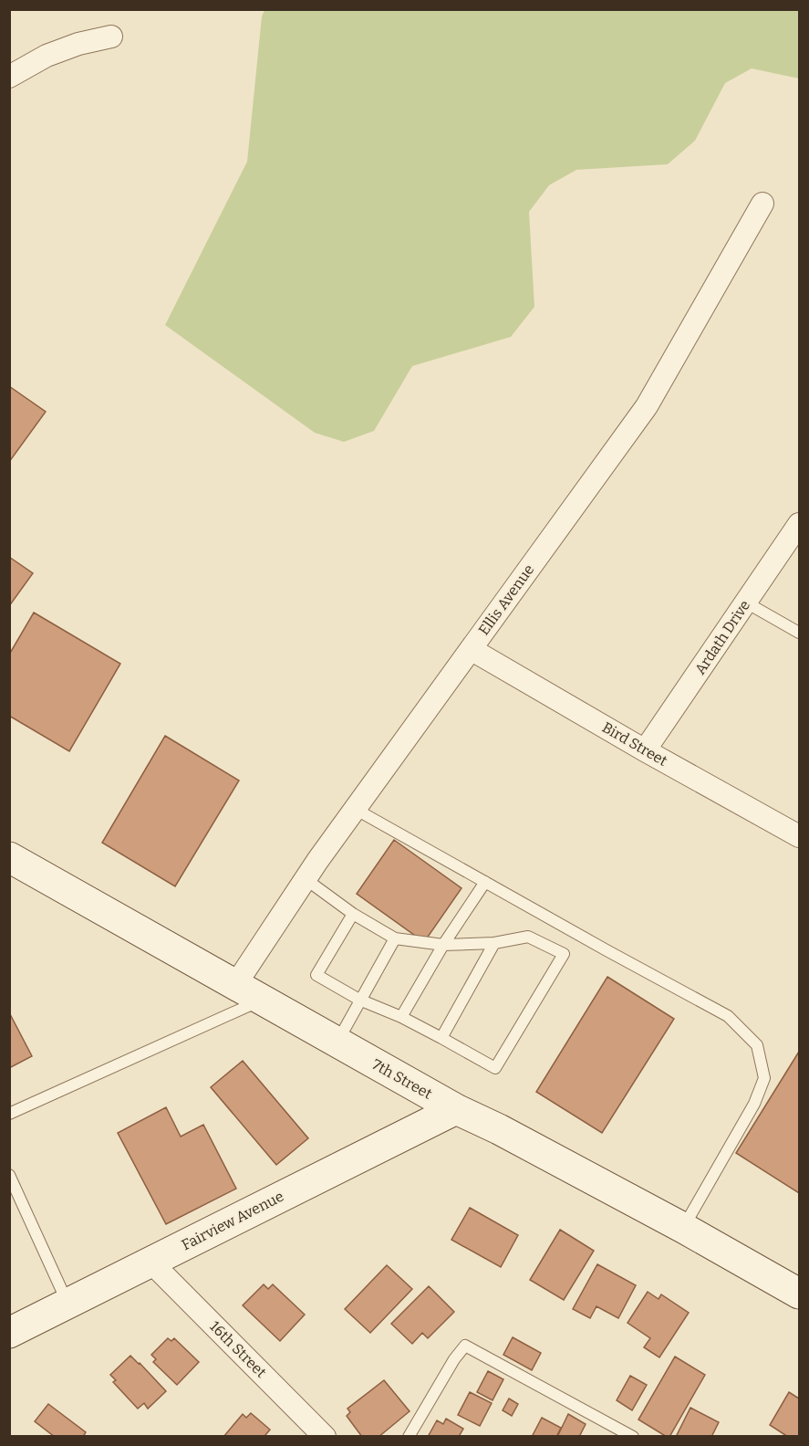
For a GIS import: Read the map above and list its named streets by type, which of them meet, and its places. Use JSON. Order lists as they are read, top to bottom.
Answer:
{
  "streets": {
    "main road": ["7th Street", "Fairview Avenue"],
    "street": [
      "Ellis Avenue",
      "Ardath Drive",
      "Bird Street",
      "16th Street"
    ]
  },
  "crossings": [
    ["Ellis Avenue", "Bird Street"],
    ["Ellis Avenue", "7th Street"],
    ["Ardath Drive", "Bird Street"],
    ["7th Street", "Fairview Avenue"],
    ["Fairview Avenue", "16th Street"]
  ]
}
